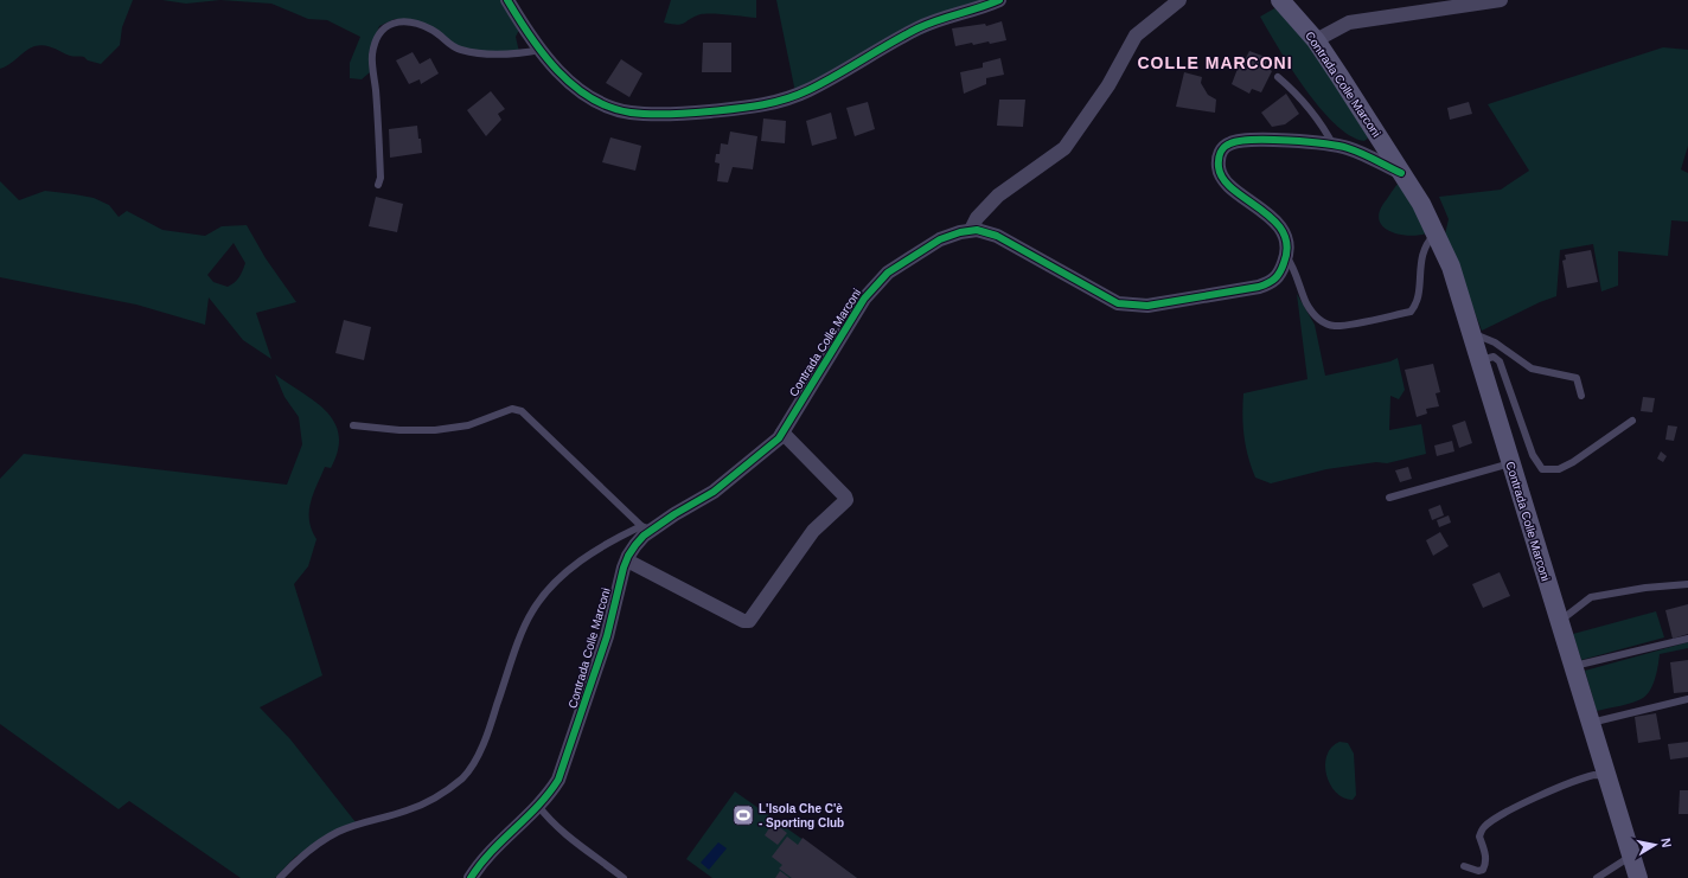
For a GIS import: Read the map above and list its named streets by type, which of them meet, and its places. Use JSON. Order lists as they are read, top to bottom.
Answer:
{
  "streets": {
    "street": ["Contrada Colle Marconi"]
  },
  "districts": ["COLLE MARCONI"],
  "places": {
    "sports": ["L'Isola Che C'è - Sporting Club"]
  },
  "north": "right"
}
